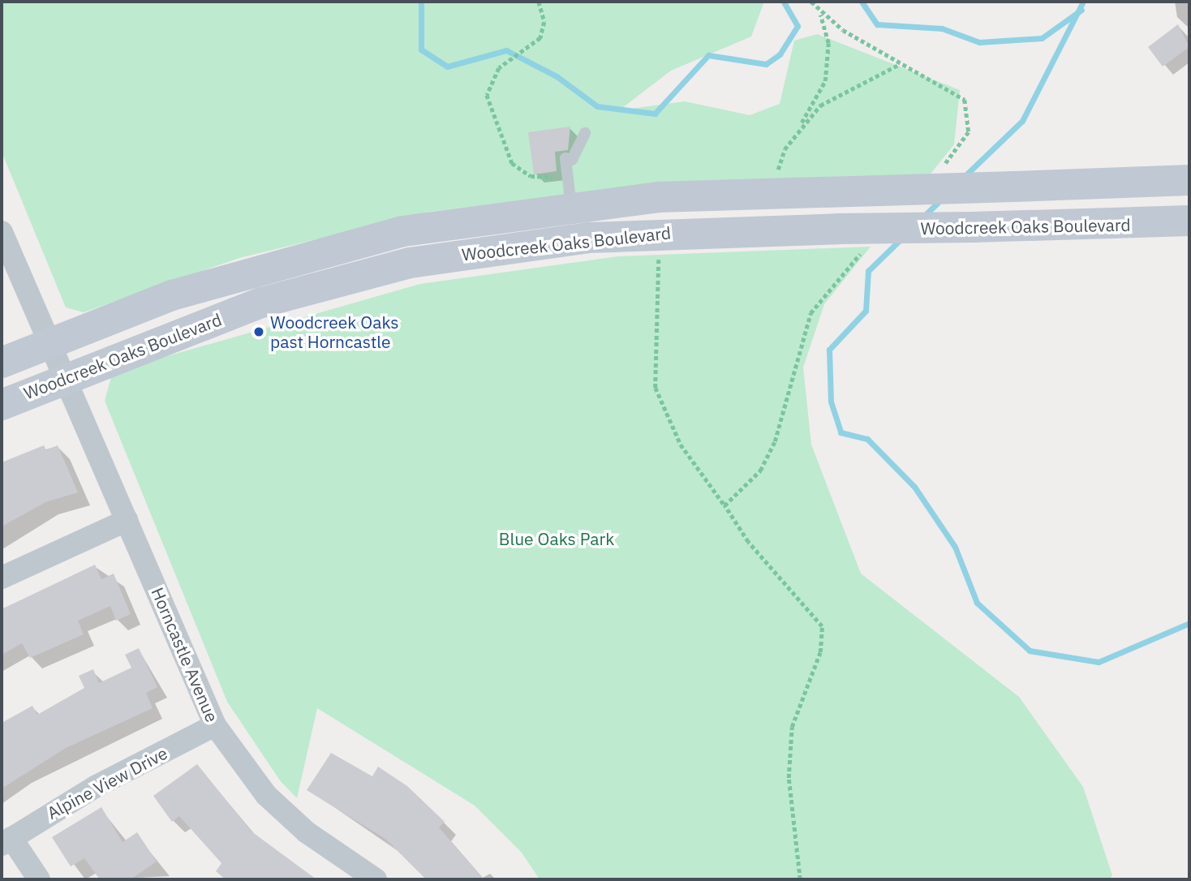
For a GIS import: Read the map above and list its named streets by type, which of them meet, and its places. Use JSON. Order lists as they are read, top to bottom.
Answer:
{
  "streets": {
    "main road": ["Woodcreek Oaks Boulevard"],
    "street": ["Horncastle Avenue", "Alpine View Drive"]
  },
  "crossings": [
    ["Woodcreek Oaks Boulevard", "Horncastle Avenue"],
    ["Horncastle Avenue", "Alpine View Drive"]
  ],
  "parks": ["Blue Oaks Park"],
  "places": ["Woodcreek Oaks past Horncastle"]
}
